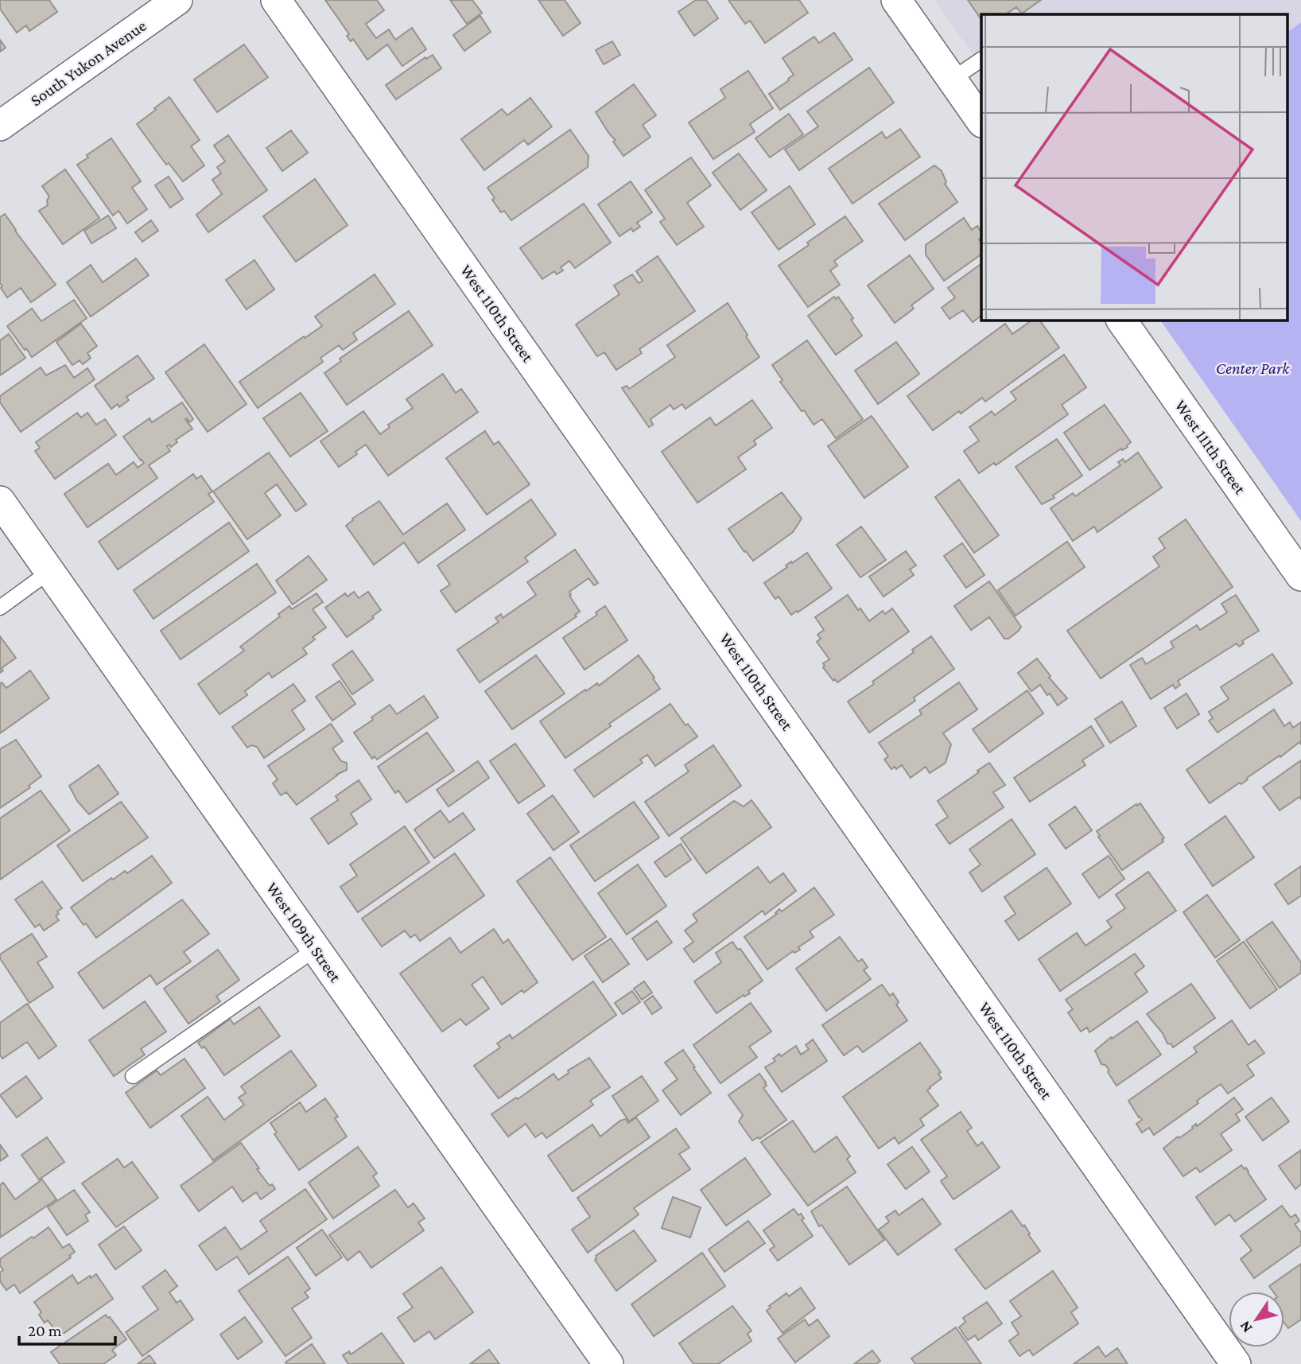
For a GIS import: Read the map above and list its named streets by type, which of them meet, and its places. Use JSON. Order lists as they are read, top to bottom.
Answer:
{
  "streets": {
    "street": [
      "South Yukon Avenue",
      "West 110th Street",
      "West 111th Street",
      "West 109th Street"
    ]
  },
  "parks": ["Center Park"],
  "scale_bar": "20 m",
  "north": "bottom left"
}
